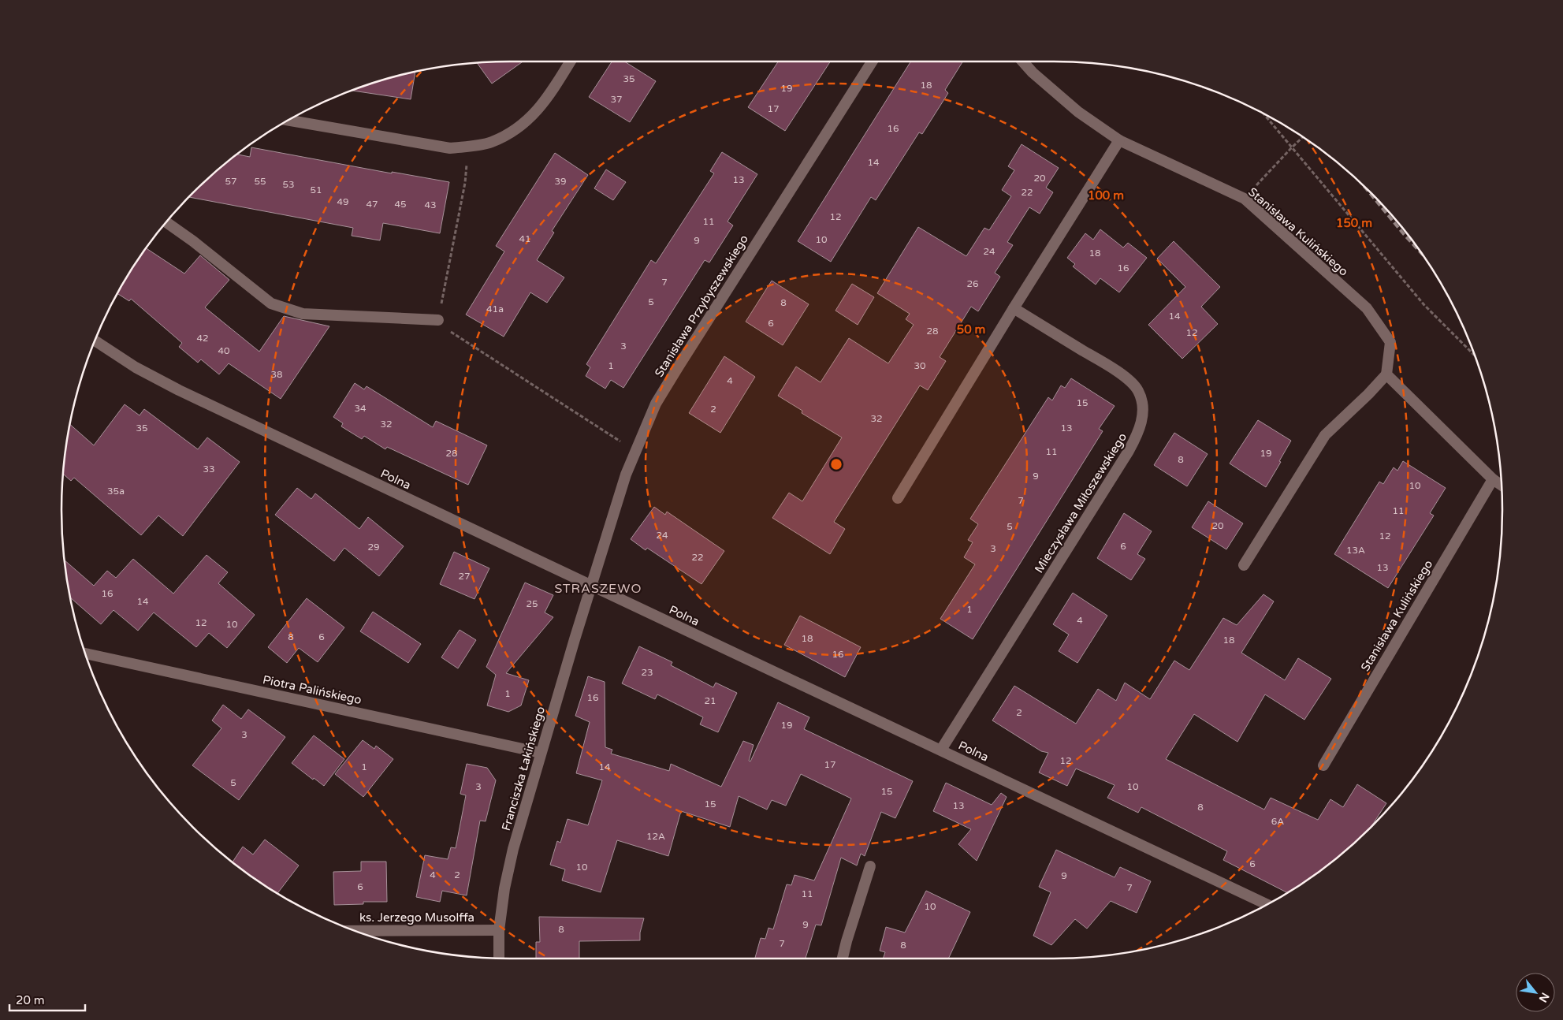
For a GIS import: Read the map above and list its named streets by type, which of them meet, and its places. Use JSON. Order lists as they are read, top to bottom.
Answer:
{
  "streets": {
    "street": [
      "Stanisława Kulińskiego",
      "Stanisława Przybyszewskiego",
      "Polna",
      "Mieczysława Miłoszewskiego",
      "Piotra Palińskiego",
      "Franciszka Łakińskiego",
      "ks. Jerzego Musolffa"
    ]
  },
  "crossings": [
    ["Stanisława Przybyszewskiego", "Polna"],
    ["Stanisława Przybyszewskiego", "Franciszka Łakińskiego"],
    ["Polna", "Mieczysława Miłoszewskiego"],
    ["Polna", "Franciszka Łakińskiego"],
    ["Piotra Palińskiego", "Franciszka Łakińskiego"],
    ["Franciszka Łakińskiego", "ks. Jerzego Musolffa"]
  ],
  "districts": ["STRASZEWO"],
  "house_numbers": [
    "35",
    "18",
    "19",
    "37",
    "17",
    "16",
    "14",
    "20",
    "13",
    "57",
    "55",
    "39",
    "53",
    "51",
    "22",
    "49",
    "47",
    "45",
    "43",
    "12",
    "11",
    "41",
    "10",
    "9",
    "24",
    "18",
    "16",
    "7",
    "26",
    "5",
    "8",
    "41a",
    "14",
    "6",
    "28",
    "12",
    "42",
    "3",
    "40",
    "1",
    "30",
    "38",
    "4",
    "15",
    "34",
    "2",
    "32",
    "32",
    "35",
    "13",
    "11",
    "28",
    "19",
    "8",
    "33",
    "9",
    "10",
    "35a",
    "7",
    "11",
    "20",
    "5",
    "24",
    "12",
    "6",
    "29",
    "3",
    "13A",
    "22",
    "13",
    "27",
    "16",
    "14",
    "25",
    "1",
    "4",
    "12",
    "10",
    "8",
    "6",
    "18",
    "18",
    "16",
    "23",
    "1",
    "16",
    "21",
    "2",
    "19",
    "3",
    "12",
    "17",
    "1",
    "14",
    "5",
    "3",
    "10",
    "15",
    "15",
    "13",
    "8",
    "6A",
    "12A",
    "6",
    "10",
    "4",
    "2",
    "9",
    "6",
    "7",
    "11",
    "10",
    "9",
    "8",
    "7",
    "8"
  ],
  "scale_bar": "20 m",
  "north": "bottom right",
  "rings": ["100 m", "150 m", "50 m"]
}
